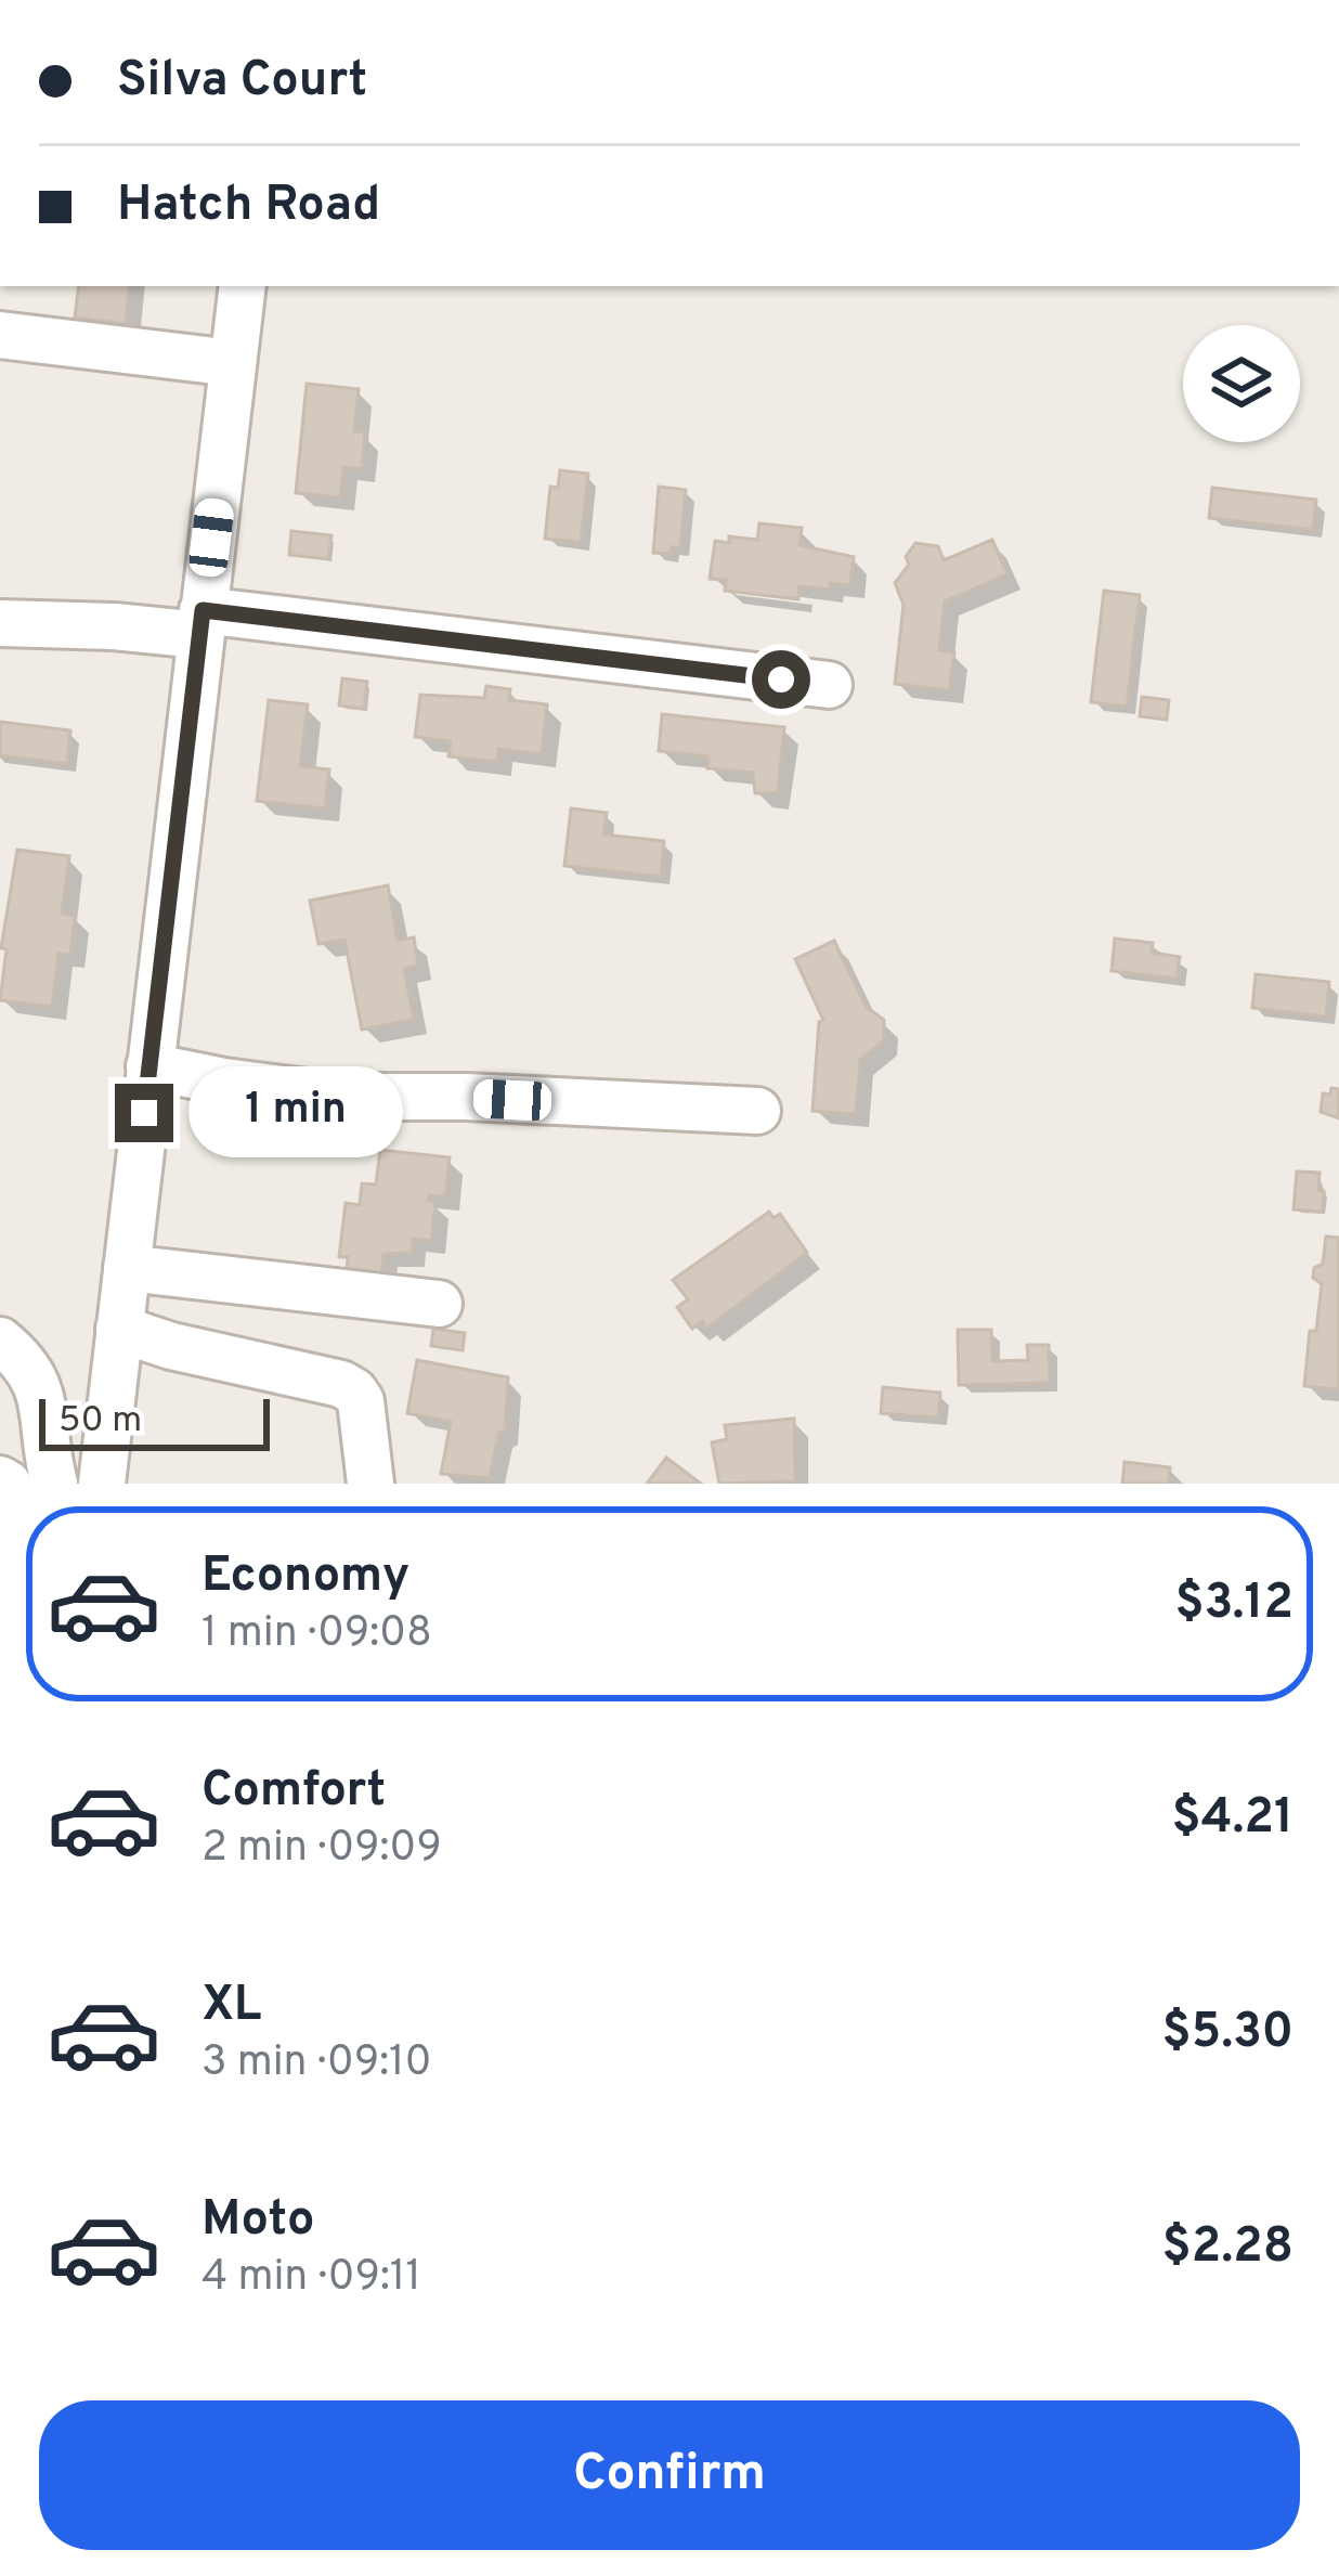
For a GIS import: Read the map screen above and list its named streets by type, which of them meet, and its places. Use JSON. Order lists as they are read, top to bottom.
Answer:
{
  "scale_bar": "50 m",
  "page": {
    "banner": ["Silva Court", "Hatch Road"],
    "bubble": "1 min",
    "scale": "50 m",
    "list": [
      {
        "name": "Economy",
        "note": "1 min · 09:08",
        "value": "$3.12"
      },
      {
        "name": "Comfort",
        "note": "2 min · 09:09",
        "value": "$4.21"
      },
      {
        "name": "XL",
        "note": "3 min · 09:10",
        "value": "$5.30"
      },
      {
        "name": "Moto",
        "note": "4 min · 09:11",
        "value": "$2.28"
      }
    ],
    "buttons": "Confirm"
  }
}
